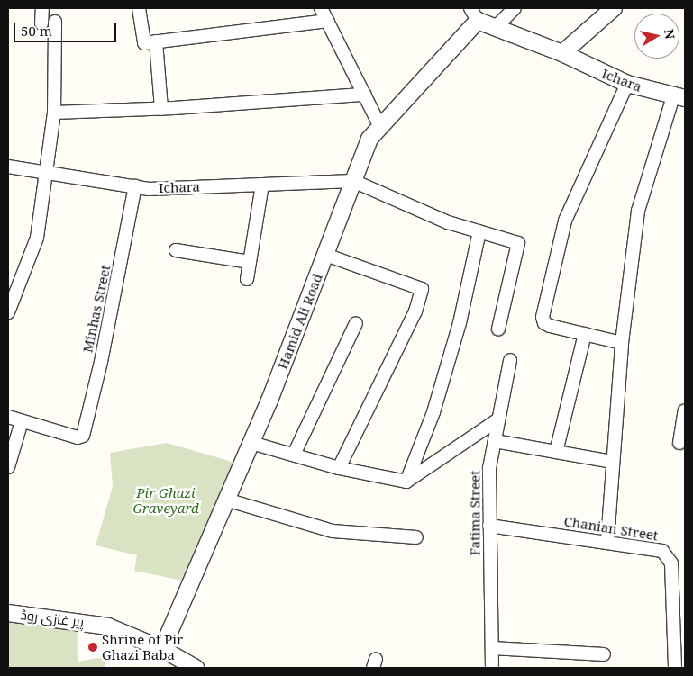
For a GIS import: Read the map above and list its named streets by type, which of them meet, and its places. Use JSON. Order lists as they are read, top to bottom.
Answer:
{
  "streets": {
    "street": [
      "Ichara",
      "Minhas Street",
      "Hamid Ali Road",
      "Fatima Street",
      "Chanian Street",
      "پیر غازی روڈ"
    ]
  },
  "crossings": [
    ["Ichara", "Minhas Street"],
    ["Ichara", "Hamid Ali Road"],
    ["Hamid Ali Road", "پیر غازی روڈ"],
    ["Fatima Street", "Chanian Street"]
  ],
  "parks": ["Pir Ghazi Graveyard"],
  "places": ["Shrine of Pir Ghazi Baba"],
  "scale_bar": "50 m",
  "north": "right"
}
